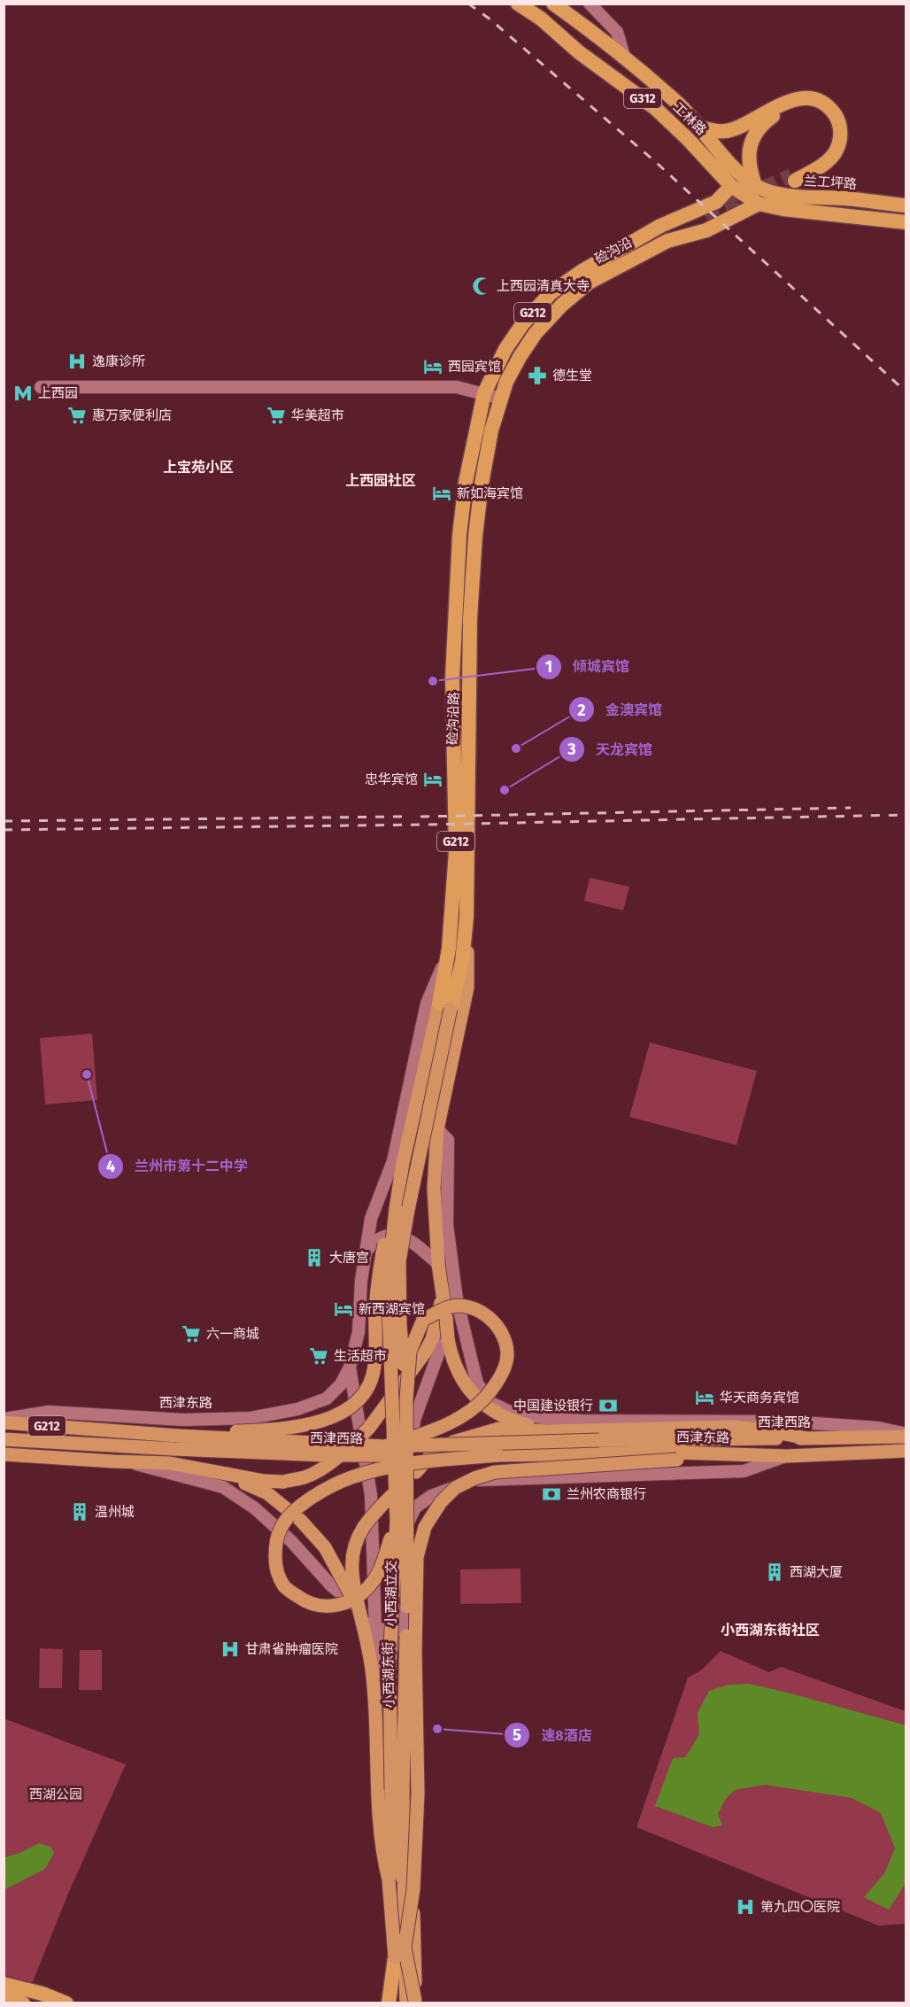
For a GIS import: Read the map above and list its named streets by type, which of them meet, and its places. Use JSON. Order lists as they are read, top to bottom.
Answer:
{
  "streets": {
    "highway": [
      "G312",
      "工林路",
      "兰工坪路",
      "硷沟沿",
      "G212",
      "硷沟沿路"
    ],
    "main road": ["西津东路", "西津西路", "小西湖立交"],
    "street": ["小西湖东街"]
  },
  "crossings": [
    ["工林路", "兰工坪路"],
    ["工林路", "硷沟沿"],
    ["硷沟沿", "硷沟沿路"],
    ["G212", "硷沟沿路"],
    ["西津东路", "西津西路"]
  ],
  "districts": ["上宝苑小区", "上西园社区", "小西湖东街社区"],
  "parks": ["西湖公园"],
  "places": {
    "mosque": ["上西园清真大寺"],
    "hospital": ["逸康诊所", "甘肃省肿瘤医院", "第九四〇医院"],
    "hotel": [
      "西园宾馆",
      "新如海宾馆",
      "忠华宾馆",
      "新西湖宾馆",
      "华天商务宾馆"
    ],
    "pharmacy": ["德生堂"],
    "metro station": ["上西园"],
    "supermarket": [
      "惠万家便利店",
      "华美超市",
      "六一商城",
      "生活超市"
    ],
    "other": [
      "倾城宾馆",
      "金澳宾馆",
      "天龙宾馆",
      "兰州市第十二中学",
      "速8酒店"
    ],
    "building": ["大唐宫", "温州城", "西湖大厦"],
    "bank": ["中国建设银行", "兰州农商银行"]
  }
}
